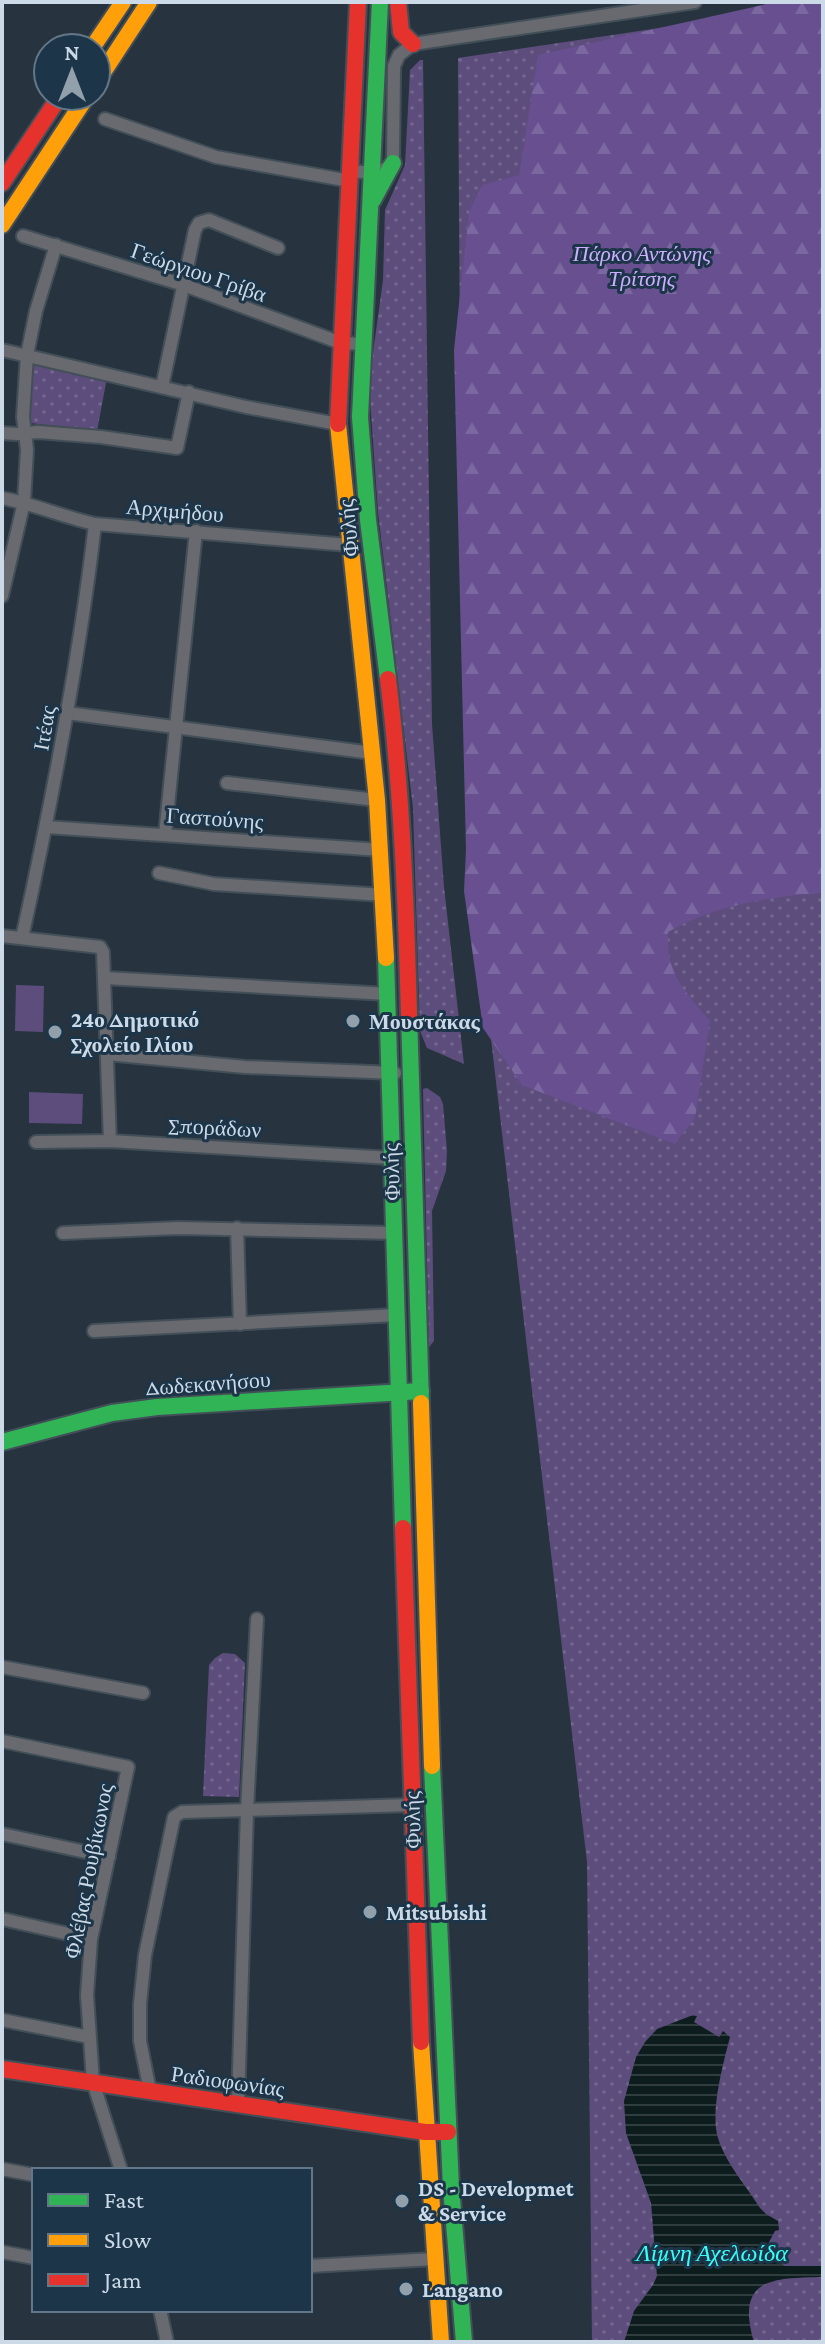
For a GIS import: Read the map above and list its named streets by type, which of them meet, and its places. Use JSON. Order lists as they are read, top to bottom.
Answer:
{
  "streets": {
    "main road": ["Φυλής", "Δωδεκανήσου", "Ραδιοφωνίας"],
    "street": [
      "Γεώργιου Γρίβα",
      "Αρχιμήδου",
      "Ιτέας",
      "Γαστούνης",
      "Σποράδων",
      "Φλέβας Ρουβίκωνος"
    ]
  },
  "crossings": [
    ["Γεώργιου Γρίβα", "Φυλής"],
    ["Αρχιμήδου", "Φυλής"],
    ["Αρχιμήδου", "Ιτέας"],
    ["Φυλής", "Γαστούνης"],
    ["Φυλής", "Σποράδων"],
    ["Φυλής", "Δωδεκανήσου"],
    ["Φυλής", "Ραδιοφωνίας"],
    ["Ιτέας", "Γαστούνης"],
    ["Φλέβας Ρουβίκωνος", "Ραδιοφωνίας"]
  ],
  "water": ["Λίμνη Αχελωίδα"],
  "parks": ["Πάρκο Αντώνης Τρίτσης"],
  "places": [
    "Μουστάκας",
    "24ο Δημοτικό Σχολείο Ιλίου",
    "Mitsubishi",
    "DS - Developmet & Service",
    "Langano"
  ],
  "legend": ["Fast", "Slow", "Jam"],
  "north": "top"
}
